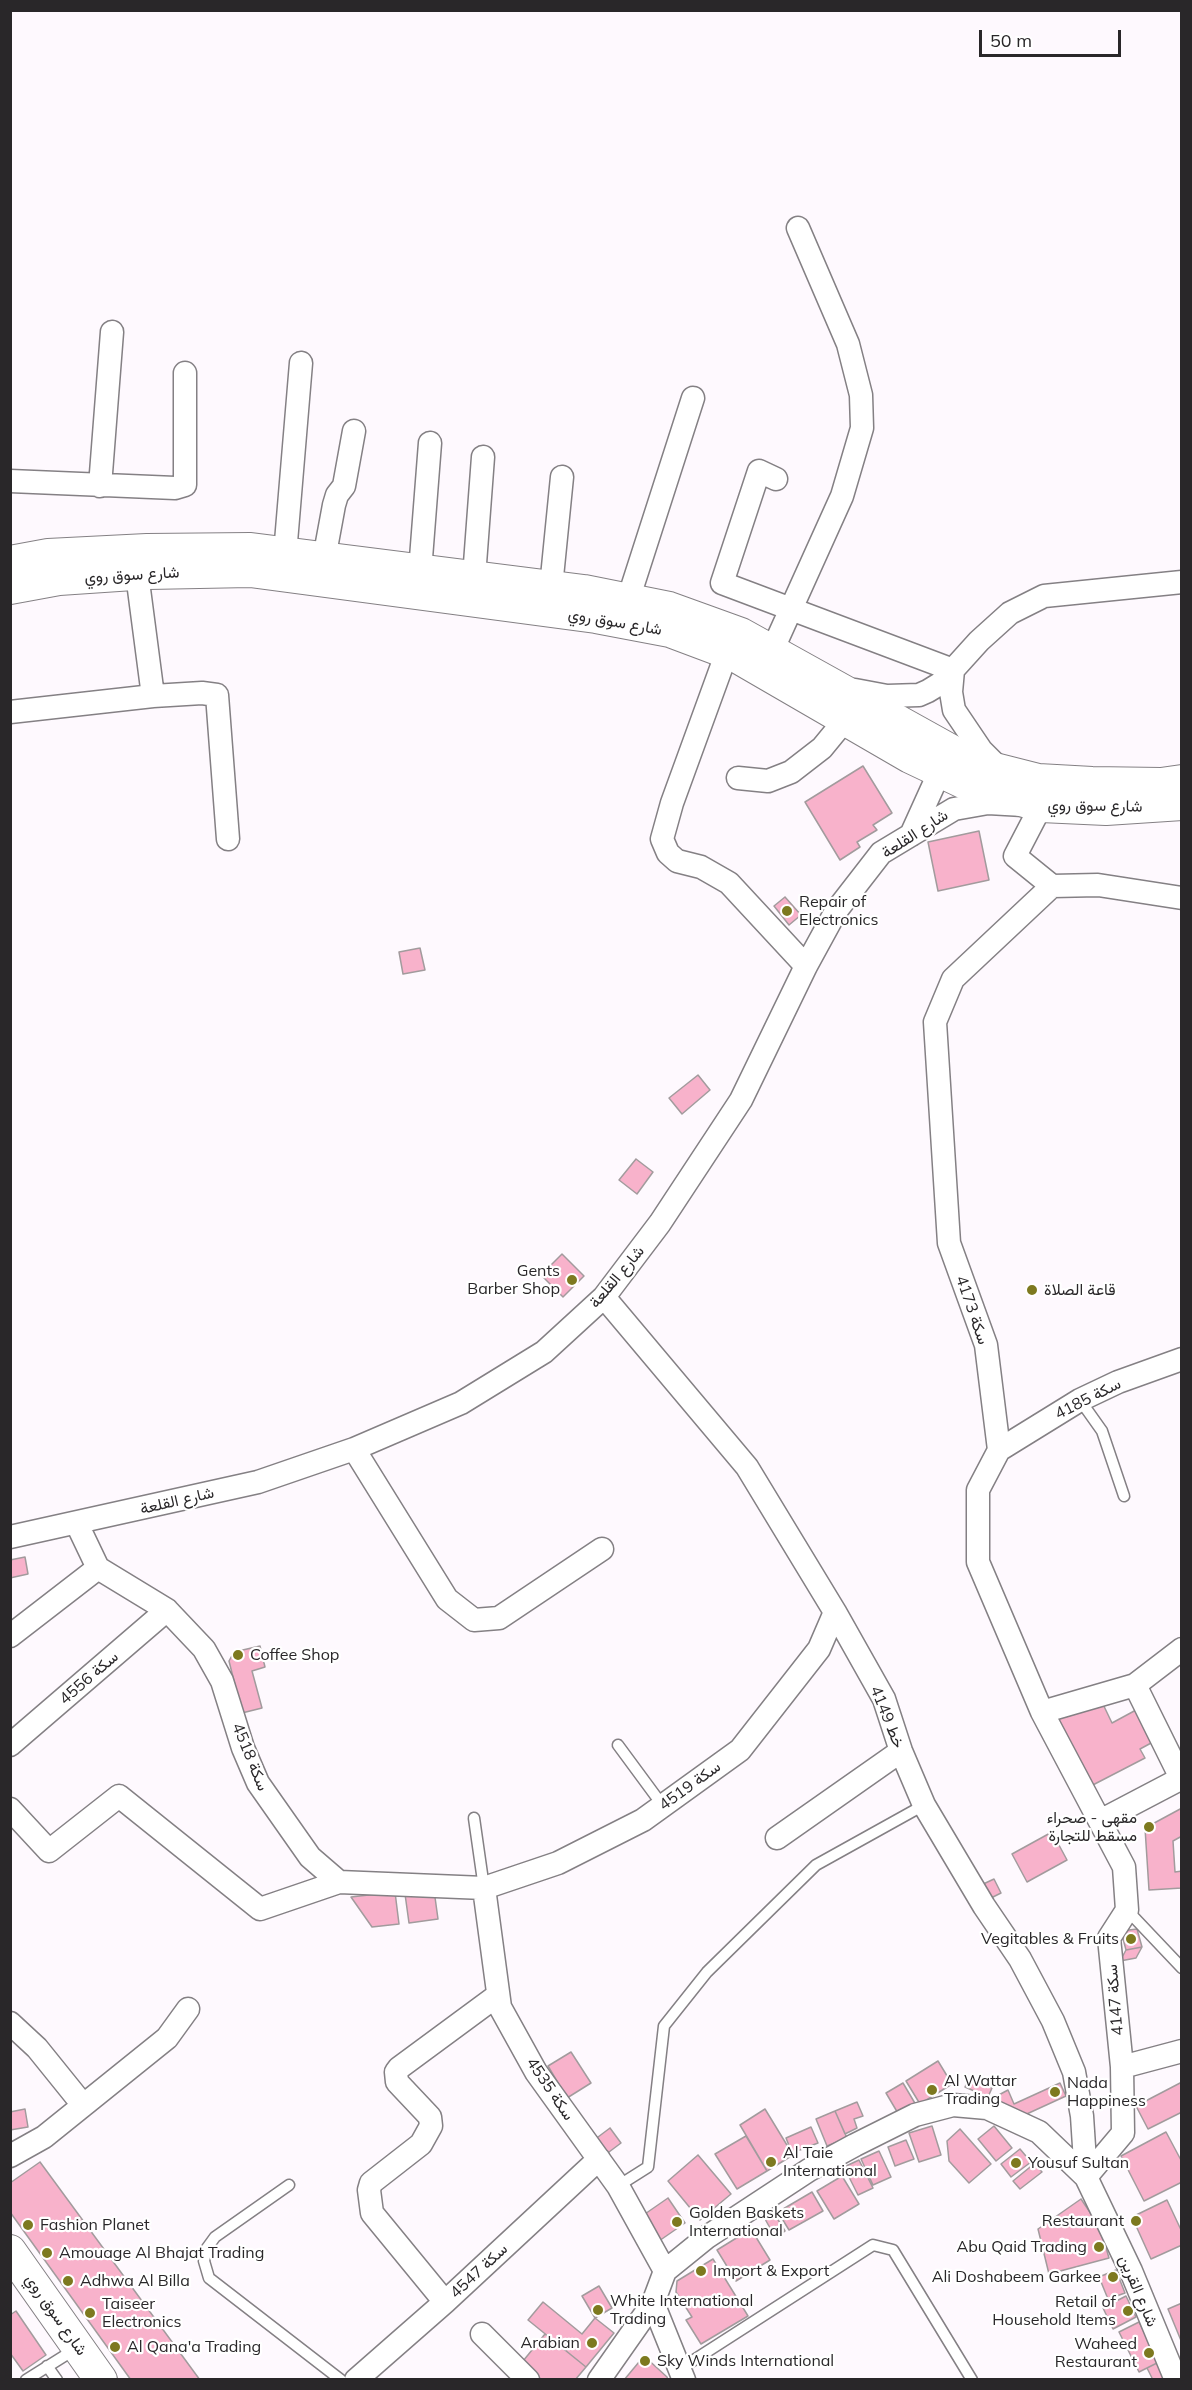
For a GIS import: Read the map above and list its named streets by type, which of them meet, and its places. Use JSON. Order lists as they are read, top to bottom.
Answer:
{
  "streets": {
    "main road": ["شارع سوق روي"],
    "street": [
      "شارع القلعة",
      "سكة 4173",
      "سكة 4185",
      "سكة 4556",
      "4149 خط",
      "سكة 4518",
      "سكة 4519",
      "سكة 4147",
      "سكة 4535",
      "سكة 4547",
      "شارع القرين"
    ]
  },
  "crossings": [
    ["شارع سوق روي", "شارع القلعة"],
    ["شارع القلعة", "4149 خط"],
    ["سكة 4173", "سكة 4185"],
    ["سكة 4556", "سكة 4518"],
    ["4149 خط", "سكة 4519"],
    ["4149 خط", "سكة 4147"],
    ["4149 خط", "شارع القرين"],
    ["سكة 4519", "سكة 4535"],
    ["سكة 4147", "شارع القرين"],
    ["سكة 4535", "سكة 4547"],
    ["سكة 4535", "شارع القرين"]
  ],
  "places": [
    "Repair of Electronics",
    "Gents Barber Shop",
    "قاعة الصلاة",
    "Coffee Shop",
    "مقهى - صحراء مسقط للتجارة",
    "Vegitables & Fruits",
    "Al Wattar Trading",
    "Nada Happiness",
    "Al Taie International",
    "Yousuf Sultan",
    "Restaurant",
    "Golden Baskets International",
    "Fashion Planet",
    "Abu Qaid Trading",
    "Amouage Al Bhajat Trading",
    "Import & Export",
    "Ali Doshabeem Garkee",
    "Adhwa Al Billa",
    "White International Trading",
    "Retail of Household Items",
    "Taiseer Electronics",
    "Arabian",
    "Al Qana'a Trading",
    "Waheed Restaurant",
    "Sky Winds International"
  ],
  "scale_bar": "50 m"
}
